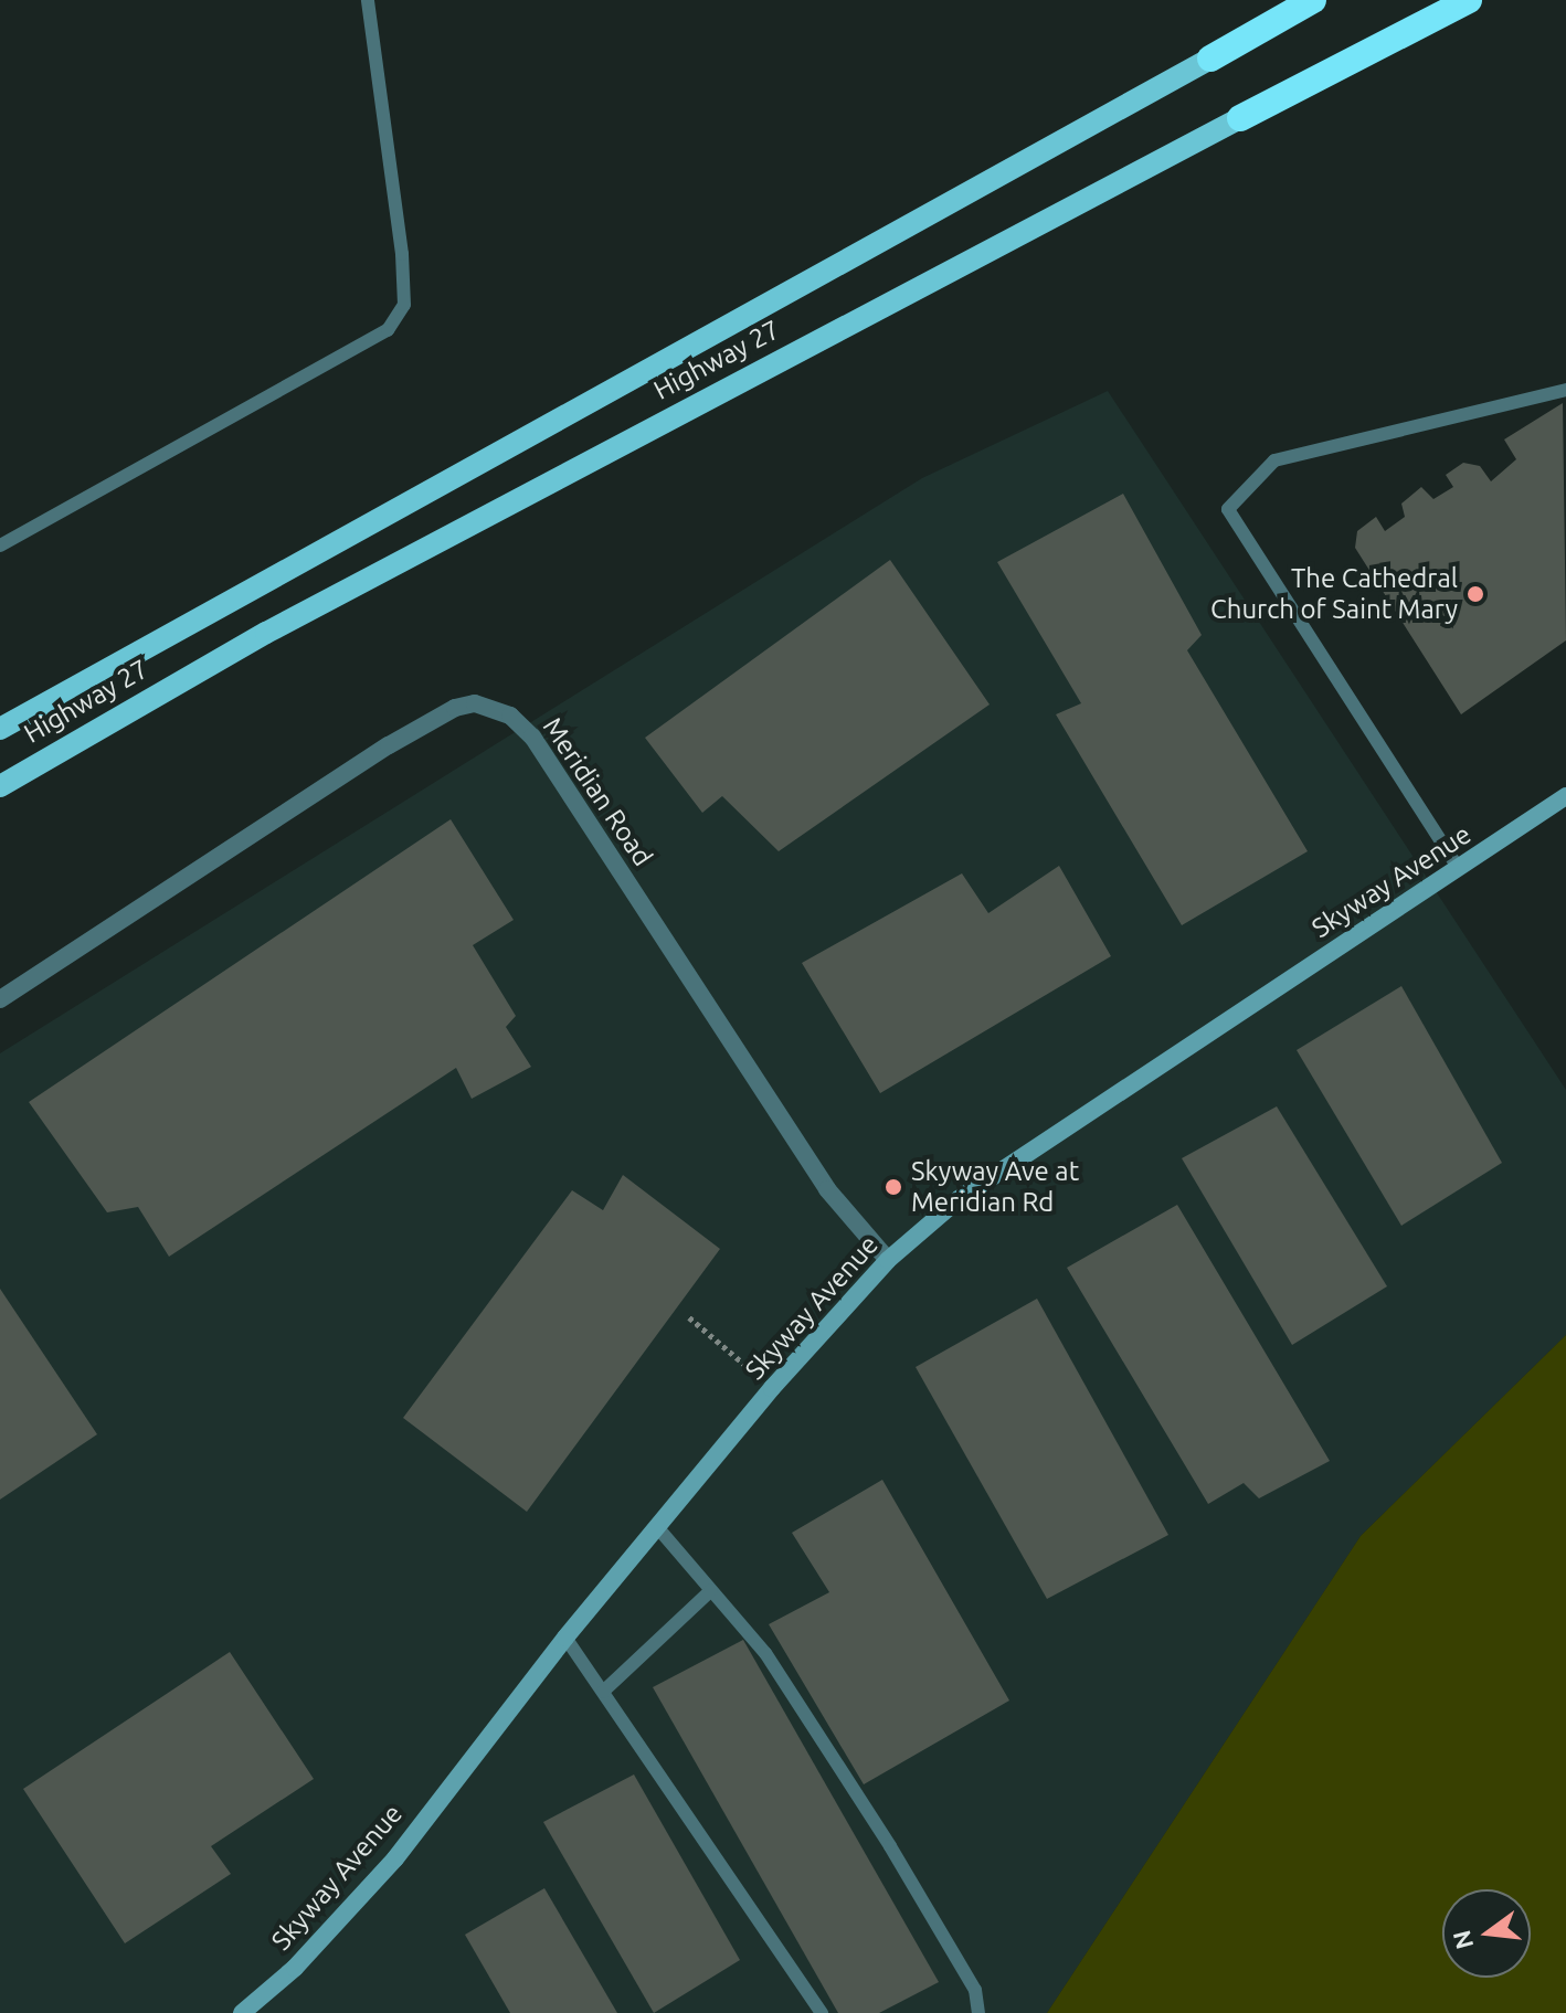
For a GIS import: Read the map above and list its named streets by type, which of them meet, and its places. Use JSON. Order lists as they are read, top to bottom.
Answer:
{
  "streets": {
    "highway": ["Highway 27"],
    "street": ["Meridian Road", "Skyway Avenue"]
  },
  "crossings": [
    ["Meridian Road", "Skyway Avenue"]
  ],
  "places": ["The Cathedral Church of Saint Mary", "Skyway Ave at Meridian Rd"],
  "north": "left"
}
